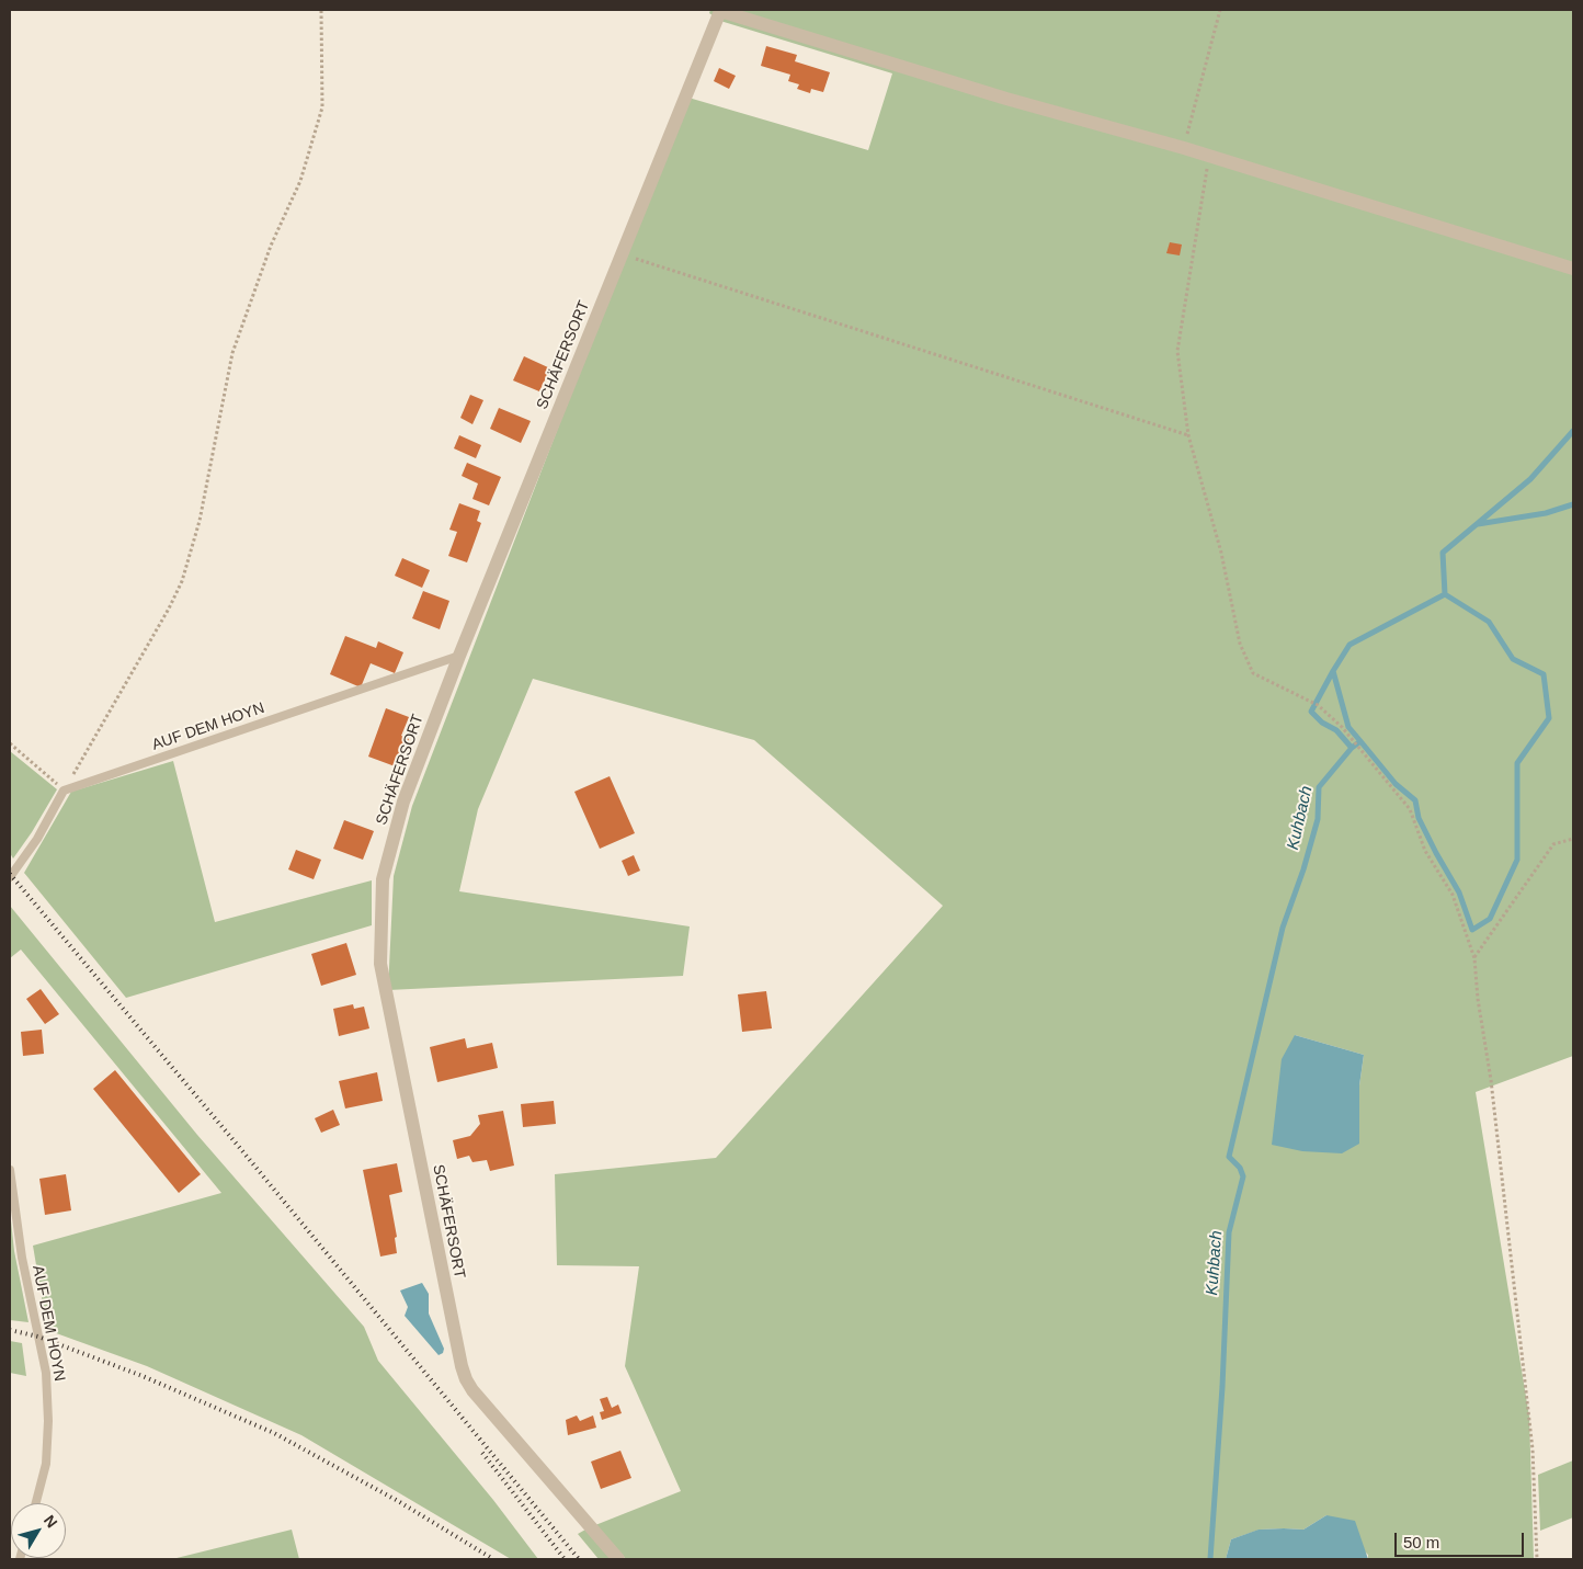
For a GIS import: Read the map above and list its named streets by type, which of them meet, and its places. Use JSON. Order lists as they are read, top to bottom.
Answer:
{
  "streets": {
    "street": ["SCHÄFERSORT"],
    "lane": ["AUF DEM HOYN"]
  },
  "crossings": [
    ["SCHÄFERSORT", "AUF DEM HOYN"]
  ],
  "water": ["Kuhbach"],
  "scale_bar": "50 m",
  "north": "top right"
}
